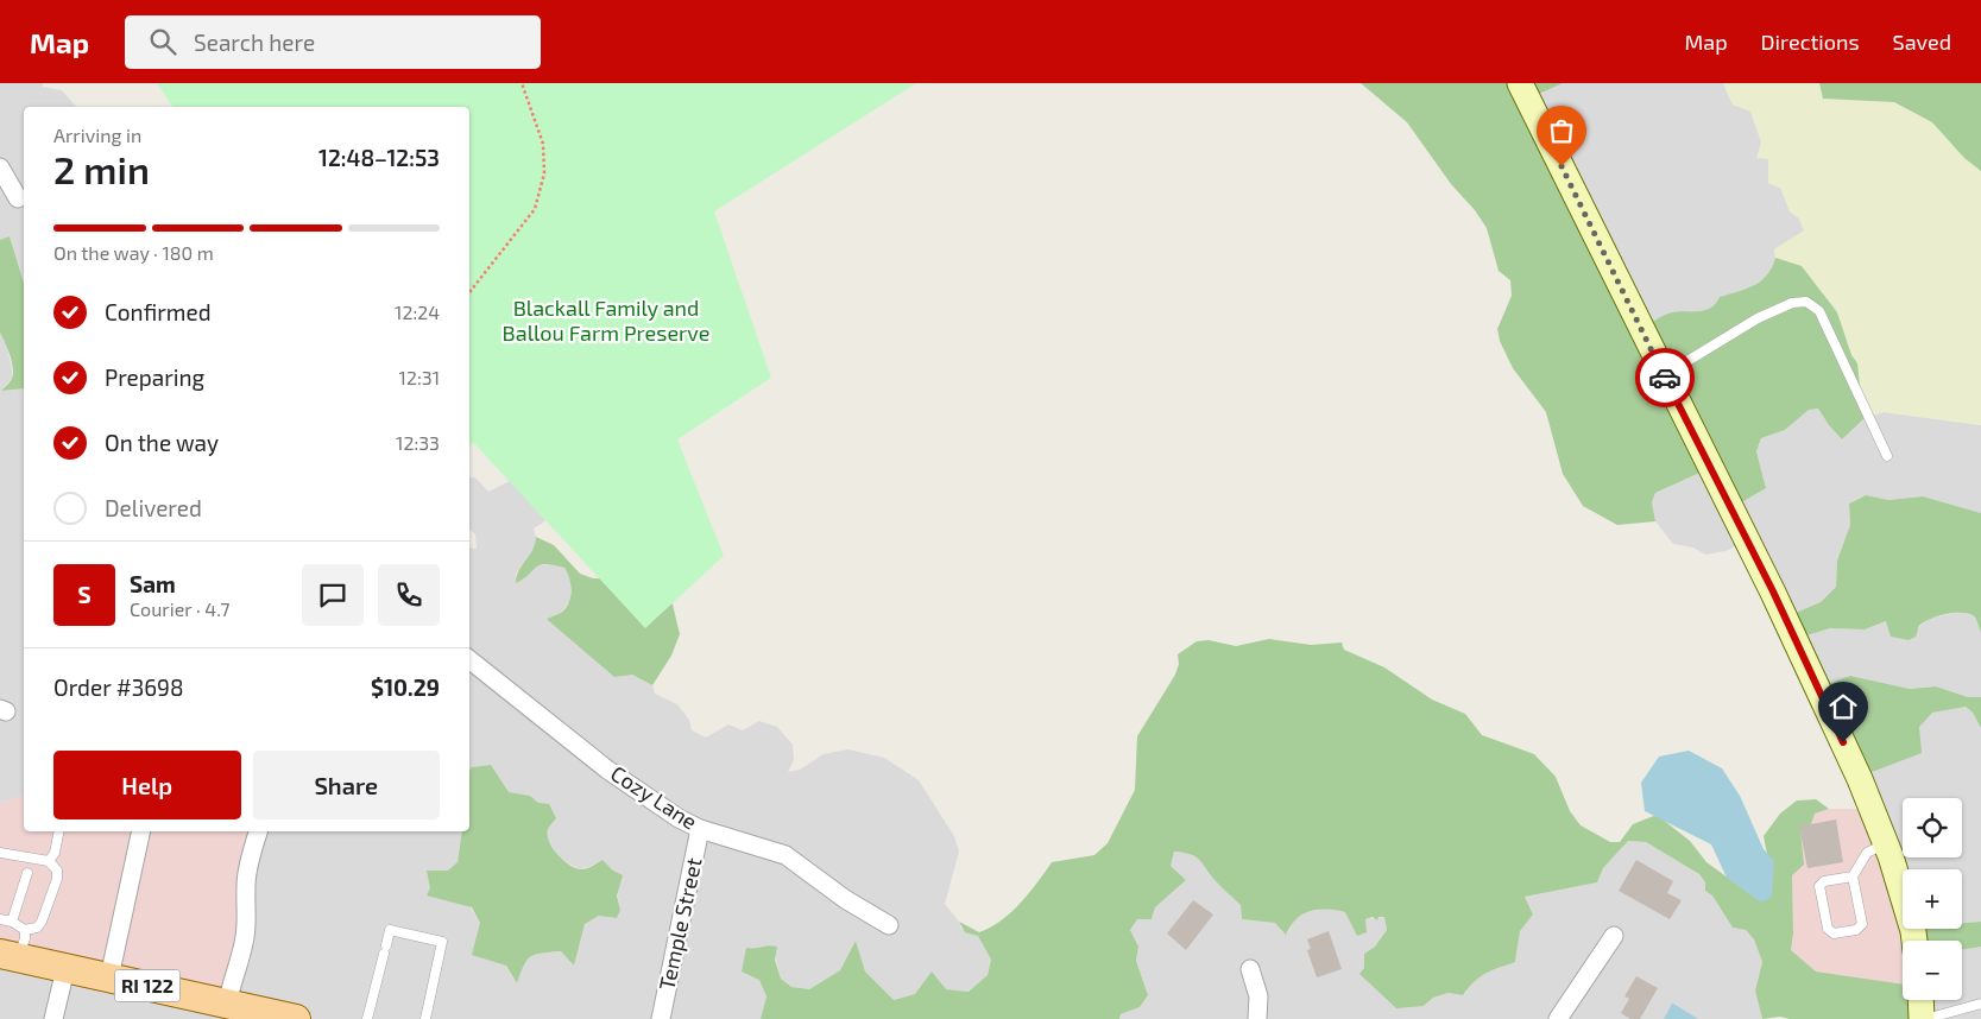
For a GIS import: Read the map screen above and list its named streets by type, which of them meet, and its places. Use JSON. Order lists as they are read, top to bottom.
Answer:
{
  "streets": {
    "main road": ["RI 122"],
    "street": ["Cozy Lane", "Temple Street"]
  },
  "crossings": [
    ["Cozy Lane", "Temple Street"]
  ],
  "parks": ["Blackall Family and Ballou Farm Preserve"],
  "page": {
    "header": "Map",
    "search": "Search here",
    "nav": ["Map", "Directions", "Saved"],
    "heading": ["2 min", "Arriving in", "12:48–12:53"],
    "panel": [
      "Sam",
      "Courier · 4.7",
      "Order #3698",
      "$10.29"
    ],
    "bar": "On the way · 180 m",
    "list": [
      ["Confirmed", "12:24"],
      ["Preparing", "12:31"],
      ["On the way", "12:33"],
      "Delivered"
    ],
    "round": "S",
    "buttons": ["Help", "Share"],
    "map_buttons": ["+", "−"]
  }
}
